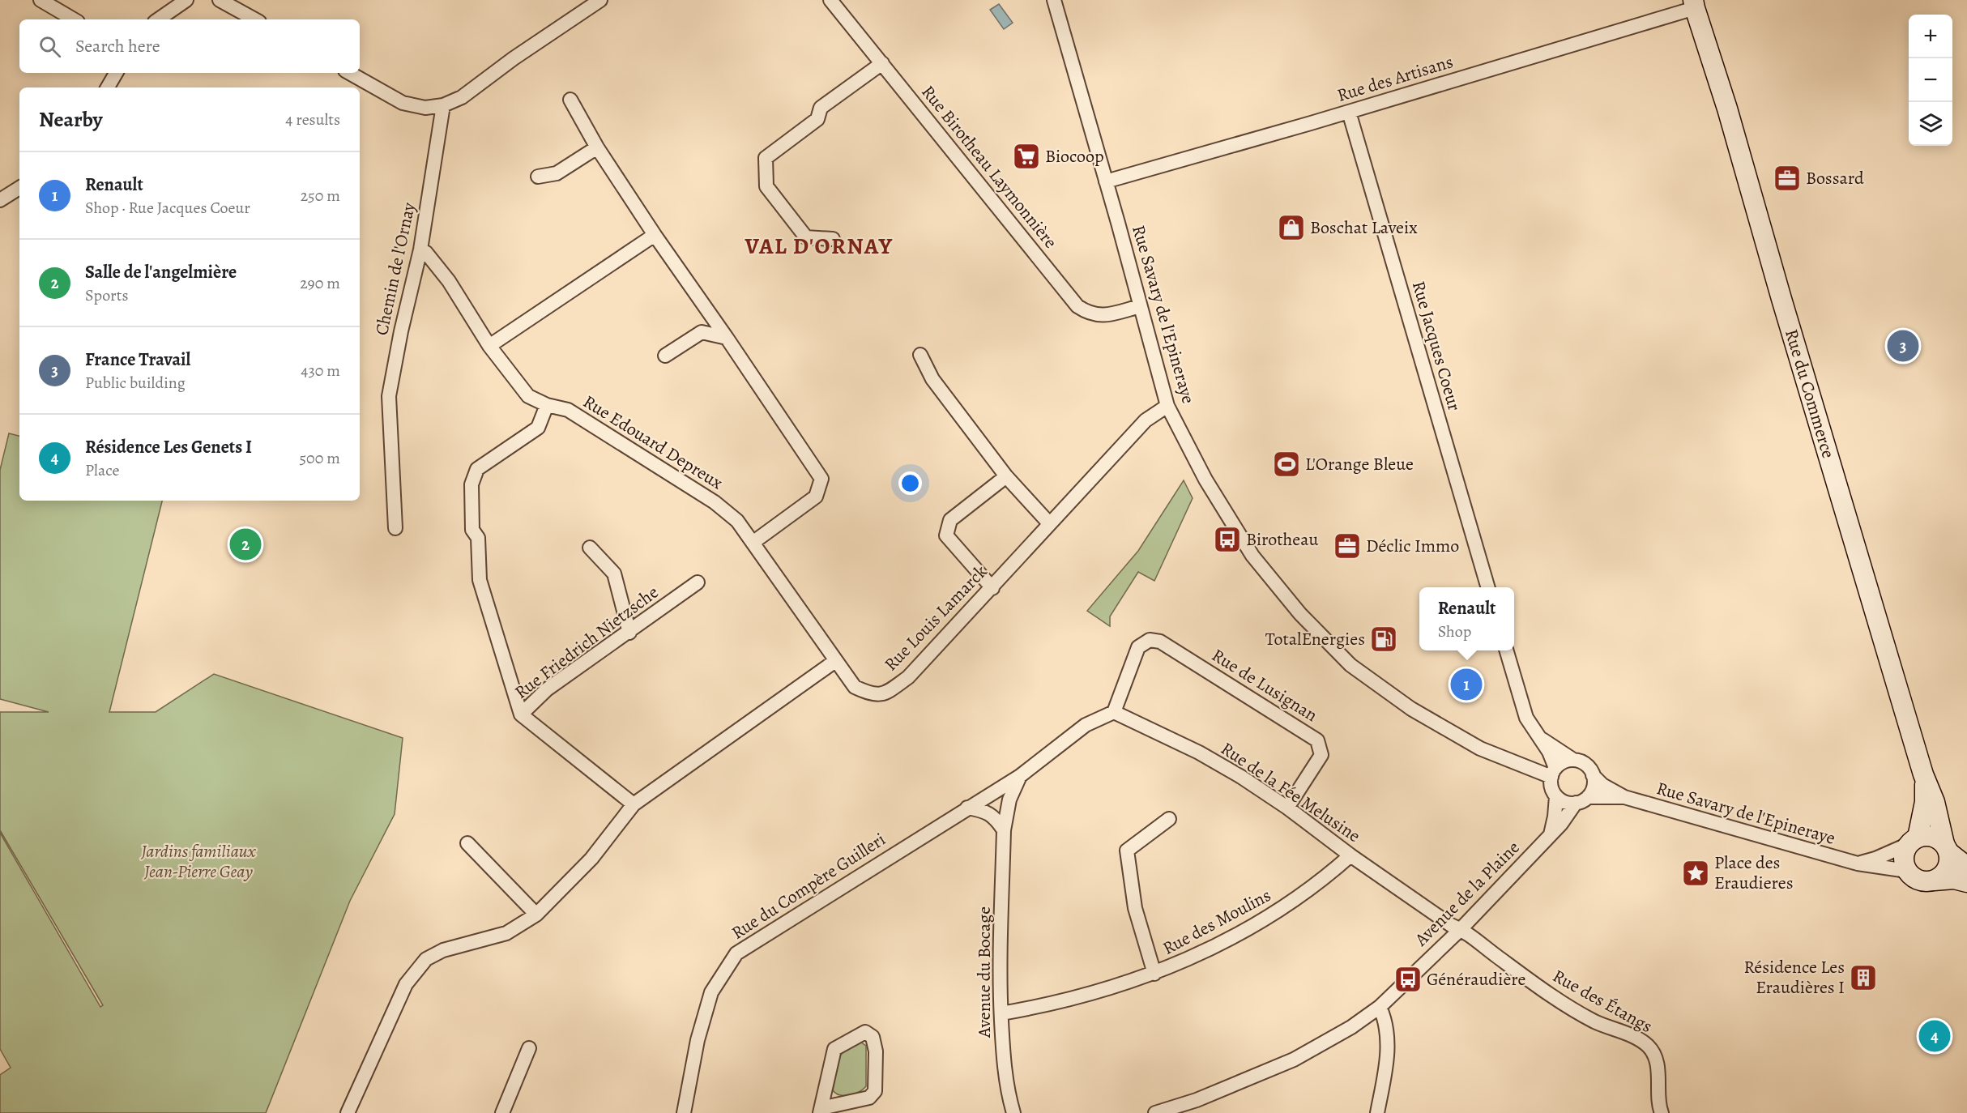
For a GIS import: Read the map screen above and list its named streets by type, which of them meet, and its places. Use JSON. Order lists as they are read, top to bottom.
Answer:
{
  "streets": {
    "street": [
      "Rue des Artisans",
      "Rue Birotheau Laymonnière",
      "Chemin de l'Ornay",
      "Rue Savary de l'Epineraye",
      "Rue Jacques Coeur",
      "Rue du Commerce",
      "Rue Edouard Depreux",
      "Rue Louis Lamarck",
      "Rue Friedrich Nietzsche",
      "Rue de Lusignan",
      "Rue de la Fée Melusine",
      "Rue du Compère Guilleri",
      "Avenue de la Plaine",
      "Rue des Moulins",
      "Avenue du Bocage",
      "Rue des Étangs"
    ]
  },
  "crossings": [
    ["Rue des Artisans", "Rue Savary de l'Epineraye"],
    ["Rue des Artisans", "Rue Jacques Coeur"],
    ["Rue des Artisans", "Rue du Commerce"],
    ["Rue Birotheau Laymonnière", "Rue Savary de l'Epineraye"],
    ["Chemin de l'Ornay", "Rue Edouard Depreux"],
    ["Rue Savary de l'Epineraye", "Rue du Commerce"],
    ["Rue Savary de l'Epineraye", "Rue Louis Lamarck"],
    ["Rue Savary de l'Epineraye", "Avenue de la Plaine"],
    ["Rue Edouard Depreux", "Rue Louis Lamarck"],
    ["Rue de Lusignan", "Rue de la Fée Melusine"],
    ["Rue de Lusignan", "Avenue du Bocage"],
    ["Rue de la Fée Melusine", "Avenue de la Plaine"],
    ["Rue de la Fée Melusine", "Rue des Moulins"],
    ["Rue de la Fée Melusine", "Avenue du Bocage"],
    ["Rue de la Fée Melusine", "Rue des Étangs"],
    ["Rue du Compère Guilleri", "Avenue du Bocage"],
    ["Avenue de la Plaine", "Rue des Étangs"],
    ["Rue des Moulins", "Avenue du Bocage"]
  ],
  "districts": ["VAL D'ORNAY"],
  "parks": ["Jardins familiaux Jean-Pierre Geay"],
  "places": {
    "supermarket": ["Biocoop"],
    "office": ["Bossard", "Déclic Immo"],
    "shop": ["Boschat Laveix"],
    "sports": ["L'Orange Bleue"],
    "bus stop": ["Birotheau", "Généraudière"],
    "fuel station": ["TotalEnergies"],
    "place": ["Place des Eraudieres"],
    "building": ["Résidence Les Eraudières I"]
  },
  "page": {
    "map_buttons": ["+", "−"],
    "search": "Search here",
    "heading": ["Nearby", "4 results"],
    "list": [
      {
        "mark": "1",
        "name": "Renault",
        "note": "Shop · Rue Jacques Coeur",
        "value": "250 m"
      },
      {
        "mark": "2",
        "name": "Salle de l'angelmière",
        "note": "Sports",
        "value": "290 m"
      },
      {
        "mark": "3",
        "name": "France Travail",
        "note": "Public building",
        "value": "430 m"
      },
      {
        "mark": "4",
        "name": "Résidence Les Genets I",
        "note": "Place",
        "value": "500 m"
      }
    ],
    "pins": [
      "3",
      "2",
      "1",
      "4"
    ],
    "popup": ["Renault", "Shop"]
  }
}
